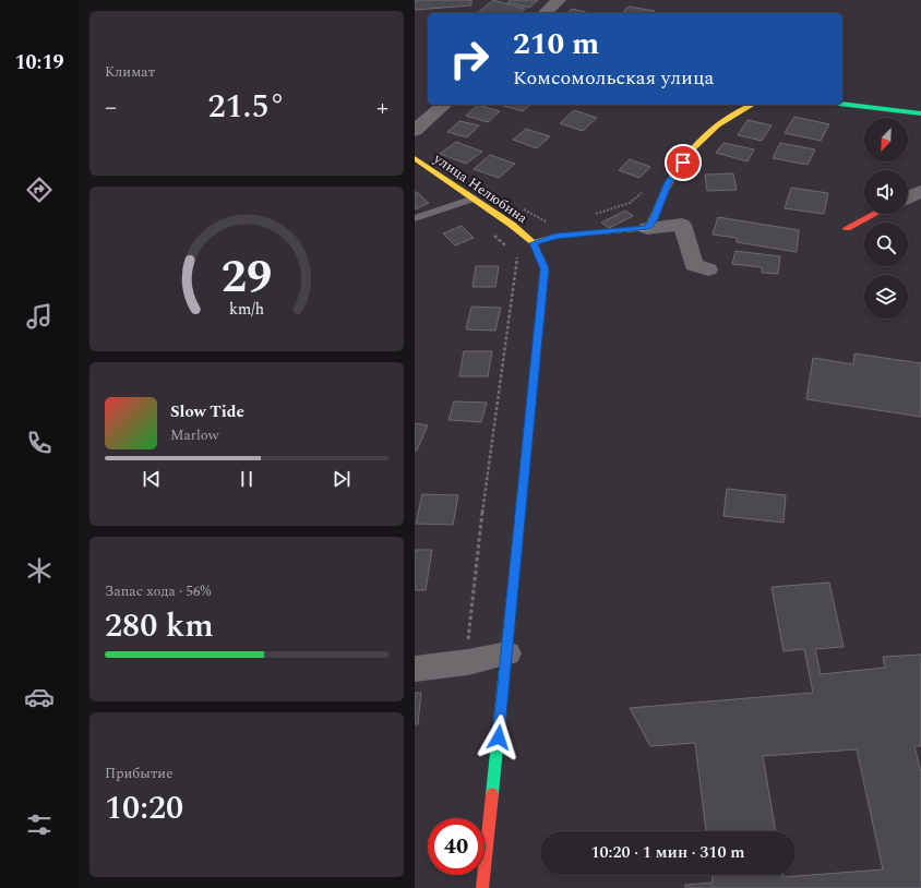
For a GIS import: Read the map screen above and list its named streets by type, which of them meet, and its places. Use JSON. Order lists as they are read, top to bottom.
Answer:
{
  "streets": {
    "street": ["улица Нелюбина"]
  },
  "north": "bottom left",
  "page": {
    "tabs": "10:19",
    "tile": [
      "Климат",
      ["Запас хода · 56%", "280 km"],
      ["Прибытие", "10:20"]
    ],
    "turn": ["210 m", "Комсомольская улица"],
    "heat": ["−", "21.5°", "+"],
    "song": ["Slow Tide", "Marlow"],
    "limit": "40",
    "trip": "10:20 · 1 мин · 310 m",
    "gauge": ["29", "km/h"]
  }
}
